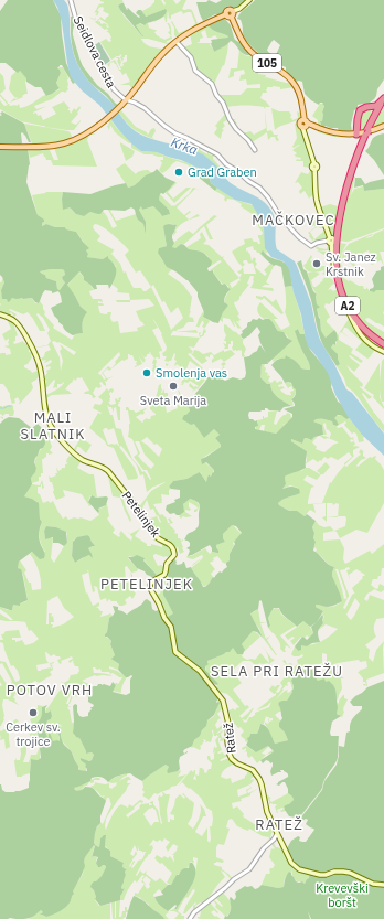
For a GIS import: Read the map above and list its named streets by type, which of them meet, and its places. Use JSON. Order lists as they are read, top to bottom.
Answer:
{
  "streets": {
    "highway": ["A2"],
    "main road": ["105", "Petelinjek", "Ratež"],
    "street": ["Seidlova cesta"]
  },
  "crossings": [
    ["Petelinjek", "Ratež"]
  ],
  "districts": [
    "MAČKOVEC",
    "MALI SLATNIK",
    "PETELINJEK",
    "SELA PRI RATEŽU",
    "POTOV VRH",
    "RATEŽ"
  ],
  "water": ["Krka"],
  "parks": ["Krevevški boršt"],
  "places": [
    "Grad Graben",
    "Sv. Janez Krstnik",
    "Smolenja vas",
    "Sveta Marija",
    "Cerkev sv. trojice"
  ]
}
